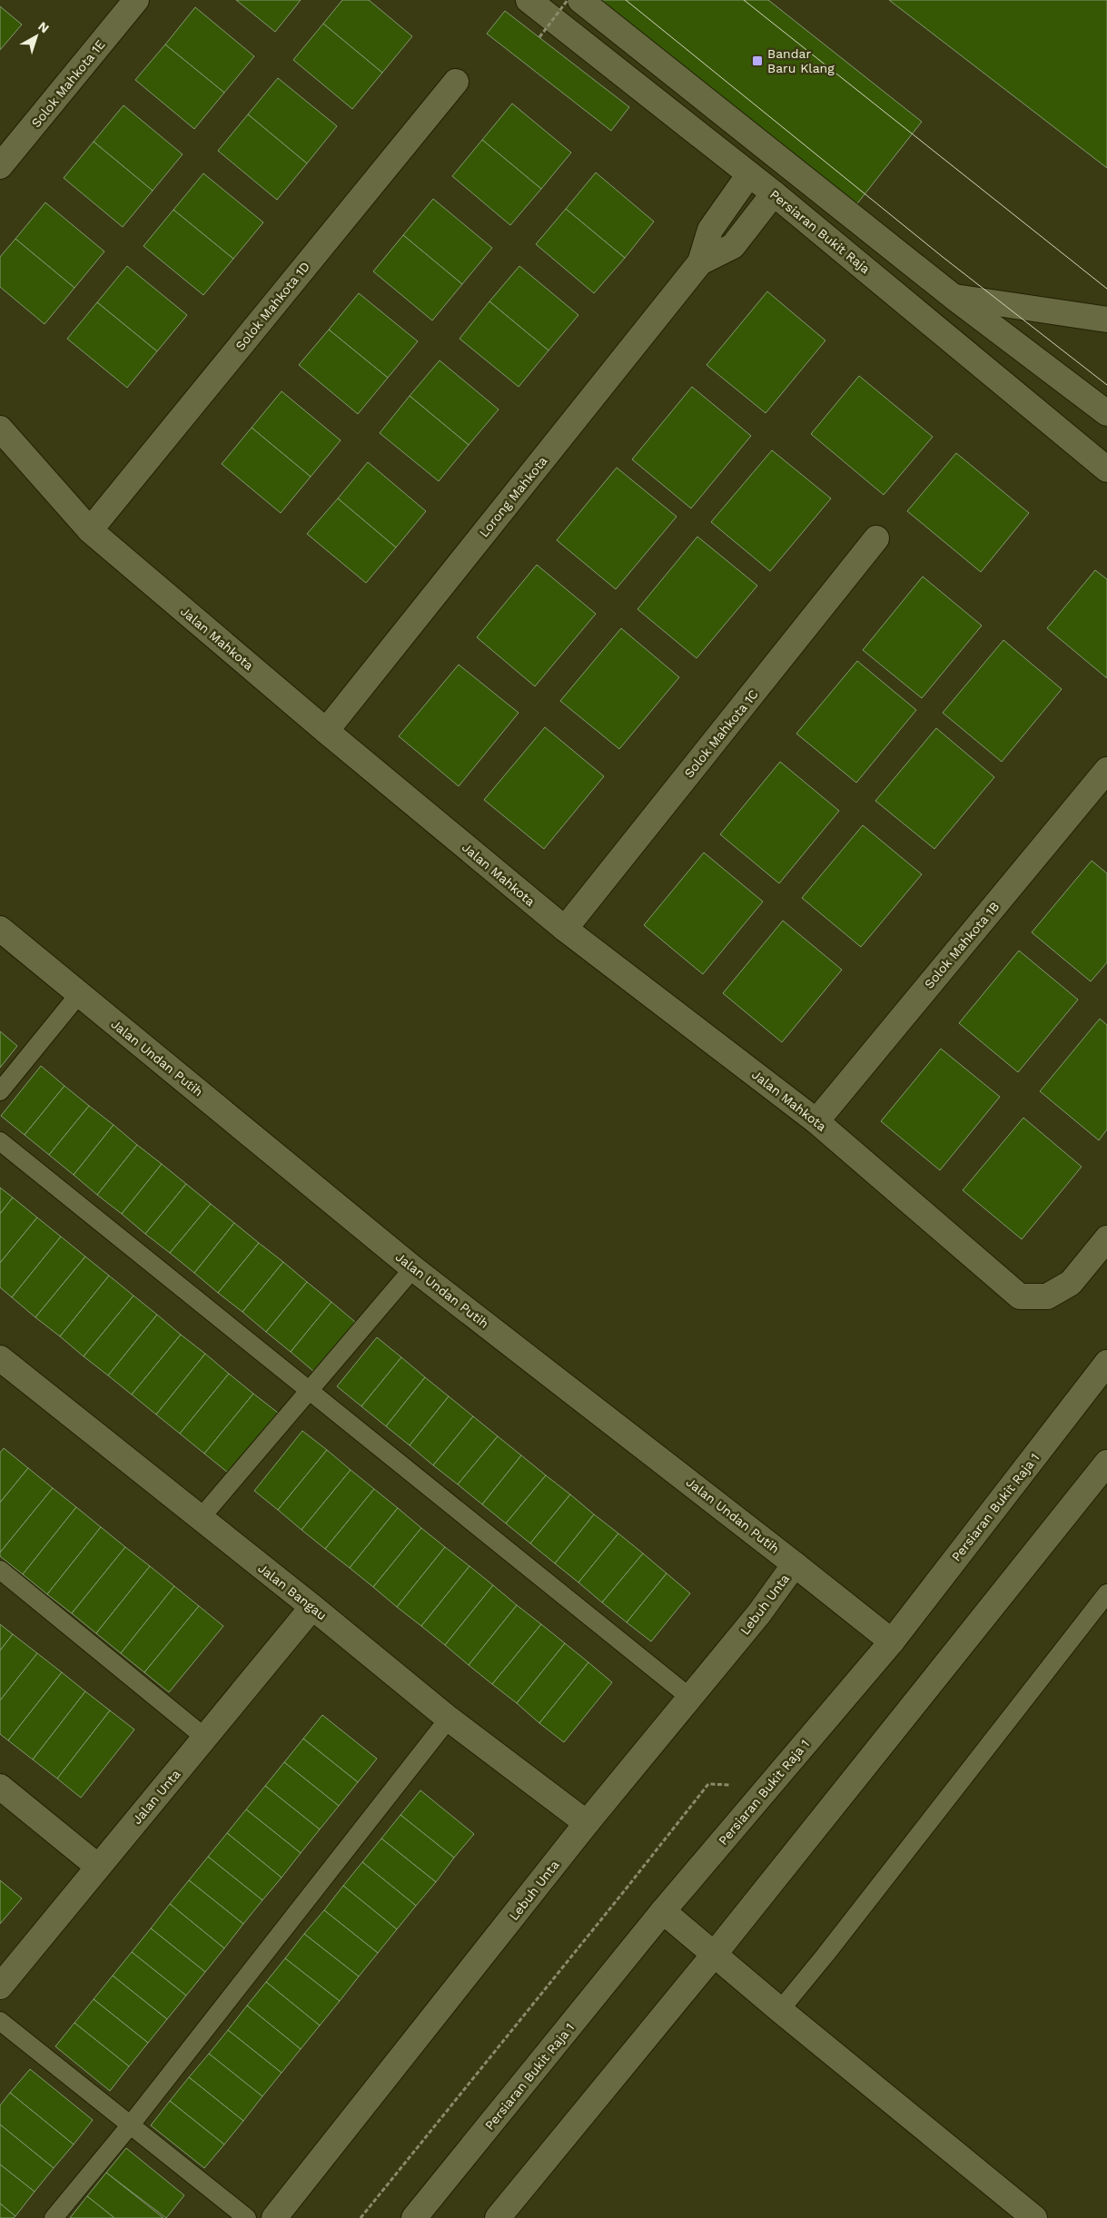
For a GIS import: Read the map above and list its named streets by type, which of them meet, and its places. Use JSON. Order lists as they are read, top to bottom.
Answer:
{
  "streets": {
    "street": [
      "Solok Mahkota 1E",
      "Persiaran Bukit Raja",
      "Solok Mahkota 1D",
      "Lorong Mahkota",
      "Jalan Mahkota",
      "Solok Mahkota 1C",
      "Solok Mahkota 1B",
      "Jalan Undan Putih",
      "Persiaran Bukit Raja 1",
      "Jalan Bangau",
      "Lebuh Unta",
      "Jalan Unta"
    ]
  },
  "crossings": [
    ["Solok Mahkota 1D", "Jalan Mahkota"],
    ["Lorong Mahkota", "Jalan Mahkota"],
    ["Jalan Mahkota", "Solok Mahkota 1C"],
    ["Jalan Mahkota", "Solok Mahkota 1B"],
    ["Jalan Undan Putih", "Persiaran Bukit Raja 1"],
    ["Jalan Undan Putih", "Lebuh Unta"],
    ["Jalan Bangau", "Lebuh Unta"],
    ["Jalan Bangau", "Jalan Unta"]
  ],
  "places": {
    "transit": ["Bandar Baru Klang"]
  },
  "north": "top right"
}
